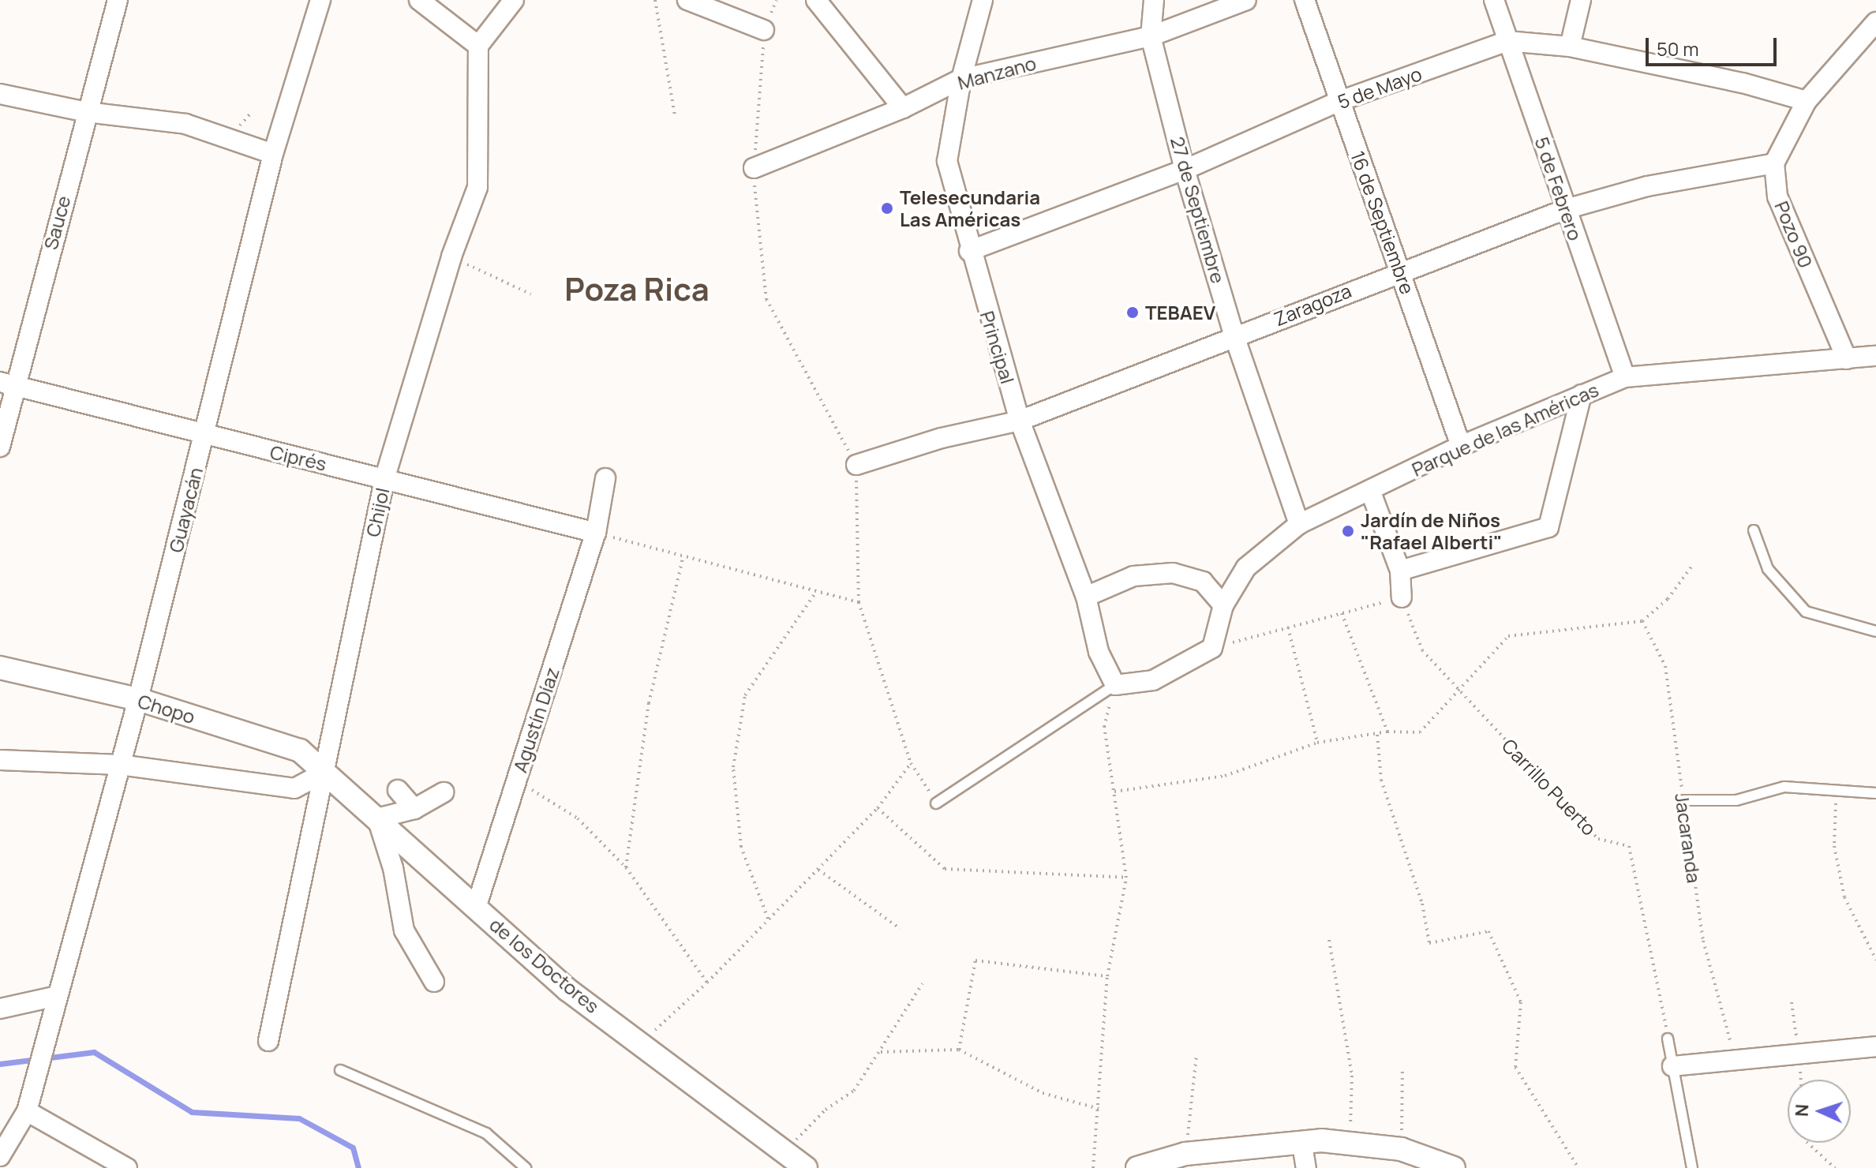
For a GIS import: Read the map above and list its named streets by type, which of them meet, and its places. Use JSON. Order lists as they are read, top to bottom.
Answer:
{
  "streets": {
    "street": [
      "Manzano",
      "5 de Mayo",
      "5 de Febrero",
      "27 de Septiembre",
      "Sauce",
      "16 de Septiembre",
      "Pozo 90",
      "Zaragoza",
      "Principal",
      "Parque de las Américas",
      "Ciprés",
      "Guayacán",
      "Chijol",
      "Chopo",
      "Agustín Díaz",
      "de los Doctores"
    ],
    "path": ["Carrillo Puerto", "Jacaranda"]
  },
  "crossings": [
    ["Manzano", "27 de Septiembre"],
    ["Manzano", "Principal"],
    ["5 de Mayo", "5 de Febrero"],
    ["5 de Mayo", "27 de Septiembre"],
    ["5 de Mayo", "16 de Septiembre"],
    ["5 de Mayo", "Principal"],
    ["5 de Febrero", "Zaragoza"],
    ["5 de Febrero", "Parque de las Américas"],
    ["27 de Septiembre", "Zaragoza"],
    ["27 de Septiembre", "Parque de las Américas"],
    ["Sauce", "Ciprés"],
    ["16 de Septiembre", "Zaragoza"],
    ["16 de Septiembre", "Parque de las Américas"],
    ["Pozo 90", "Zaragoza"],
    ["Pozo 90", "Parque de las Américas"],
    ["Zaragoza", "Principal"],
    ["Principal", "Parque de las Américas"],
    ["Ciprés", "Guayacán"],
    ["Ciprés", "Chijol"],
    ["Ciprés", "Agustín Díaz"],
    ["Guayacán", "Chopo"],
    ["Chijol", "Chopo"],
    ["Chijol", "de los Doctores"],
    ["Chopo", "de los Doctores"],
    ["Agustín Díaz", "de los Doctores"]
  ],
  "districts": ["Poza Rica"],
  "places": ["Telesecundaria Las Américas", "TEBAEV", "Jardín de Niños \"Rafael Alberti\""],
  "scale_bar": "50 m",
  "north": "left"
}
